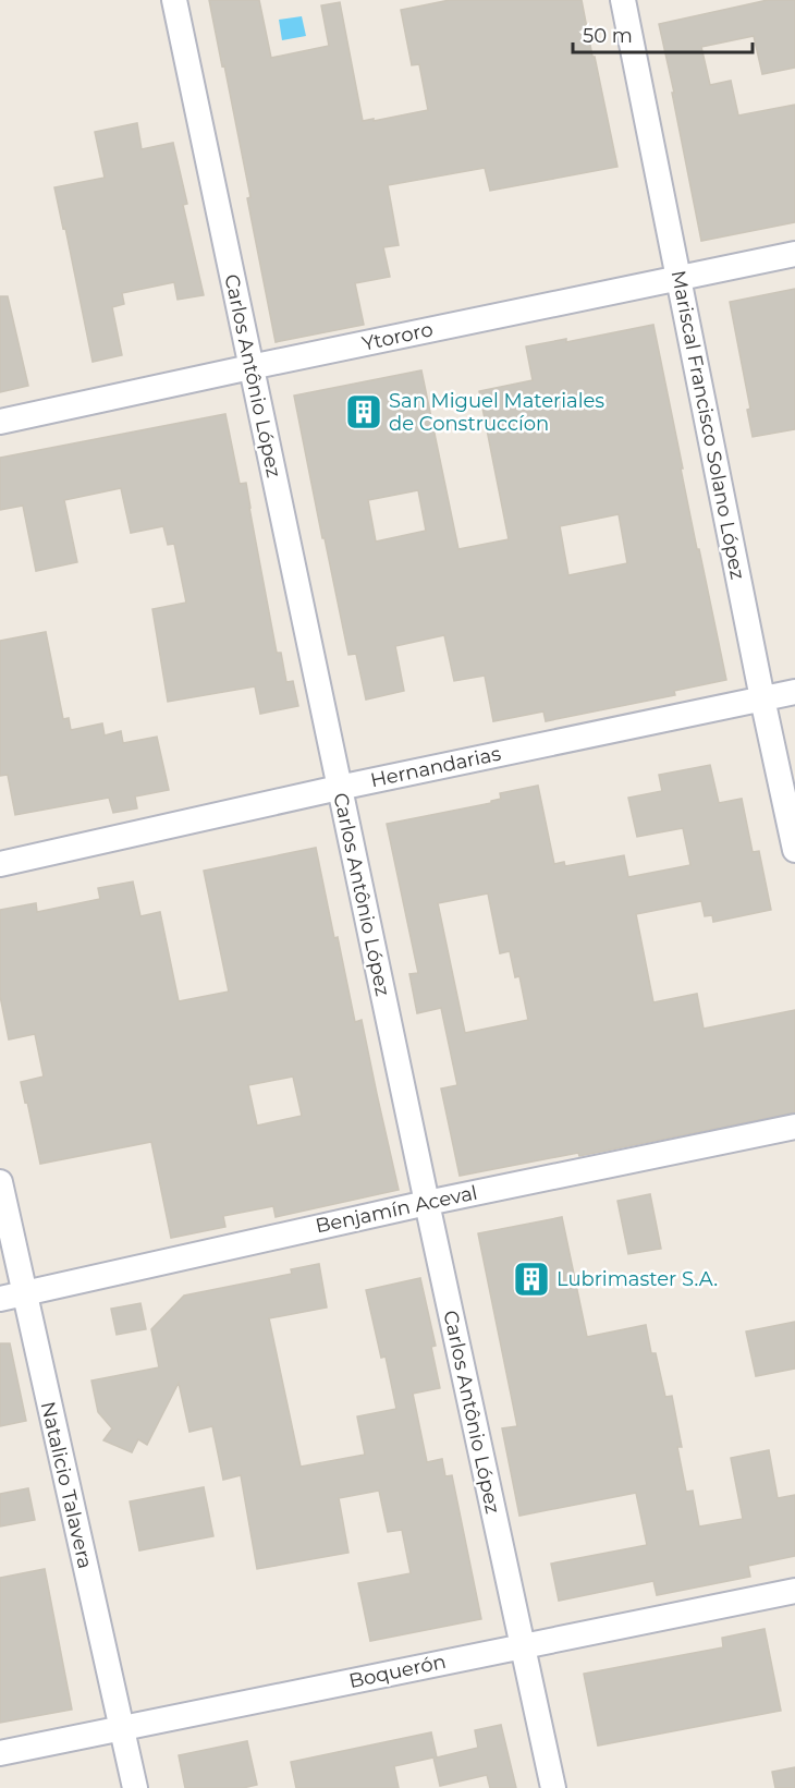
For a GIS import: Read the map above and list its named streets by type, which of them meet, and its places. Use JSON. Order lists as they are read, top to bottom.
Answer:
{
  "streets": {
    "street": [
      "Ytororo",
      "Carlos Antônio López",
      "Mariscal Francisco Solano López",
      "Hernandarias",
      "Benjamín Aceval",
      "Natalicio Talavera",
      "Boquerón"
    ]
  },
  "crossings": [
    ["Ytororo", "Carlos Antônio López"],
    ["Ytororo", "Mariscal Francisco Solano López"],
    ["Carlos Antônio López", "Hernandarias"],
    ["Carlos Antônio López", "Benjamín Aceval"],
    ["Carlos Antônio López", "Boquerón"],
    ["Mariscal Francisco Solano López", "Hernandarias"],
    ["Benjamín Aceval", "Natalicio Talavera"],
    ["Natalicio Talavera", "Boquerón"]
  ],
  "places": {
    "building": ["San Miguel Materiales de Construccíon", "Lubrimaster S.A."]
  },
  "scale_bar": "50 m"
}
